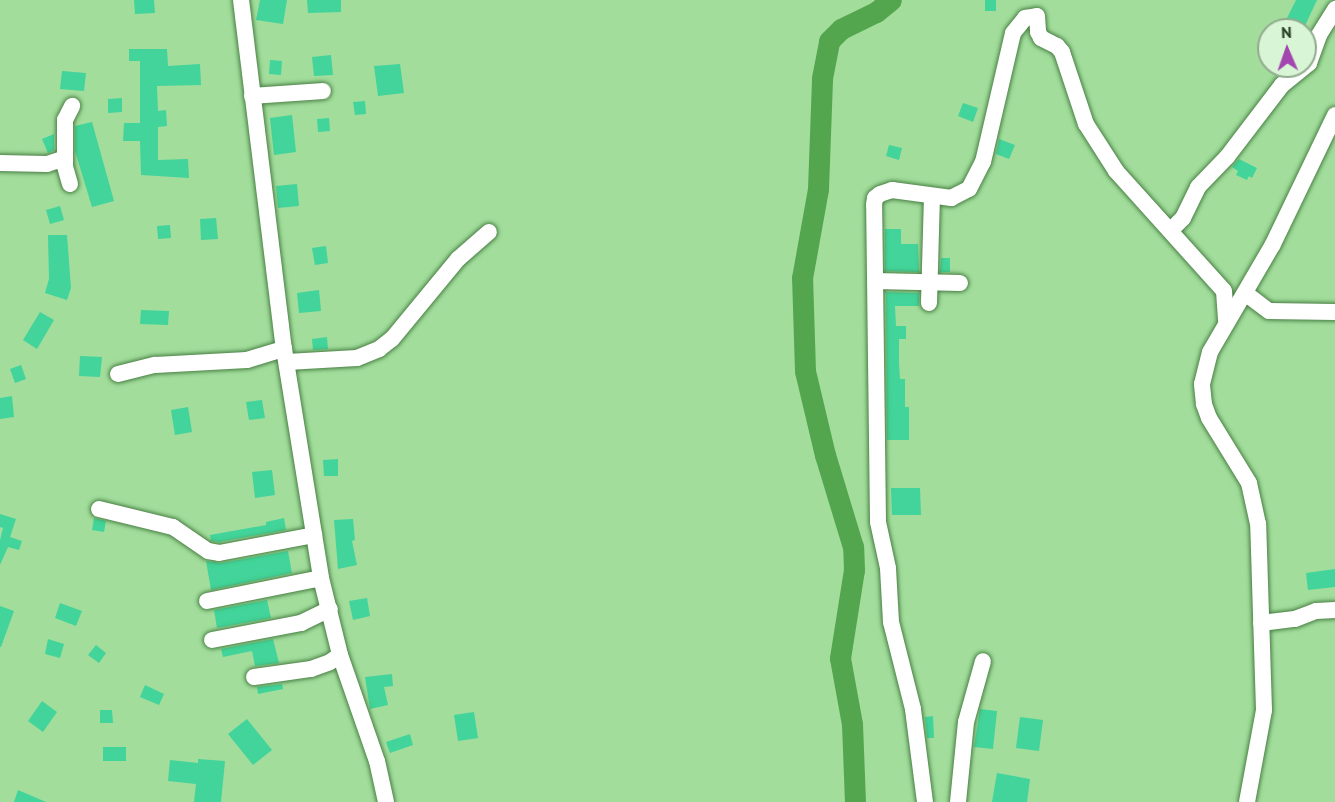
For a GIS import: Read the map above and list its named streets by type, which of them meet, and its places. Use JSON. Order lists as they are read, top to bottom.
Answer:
{
  "north": "top"
}
